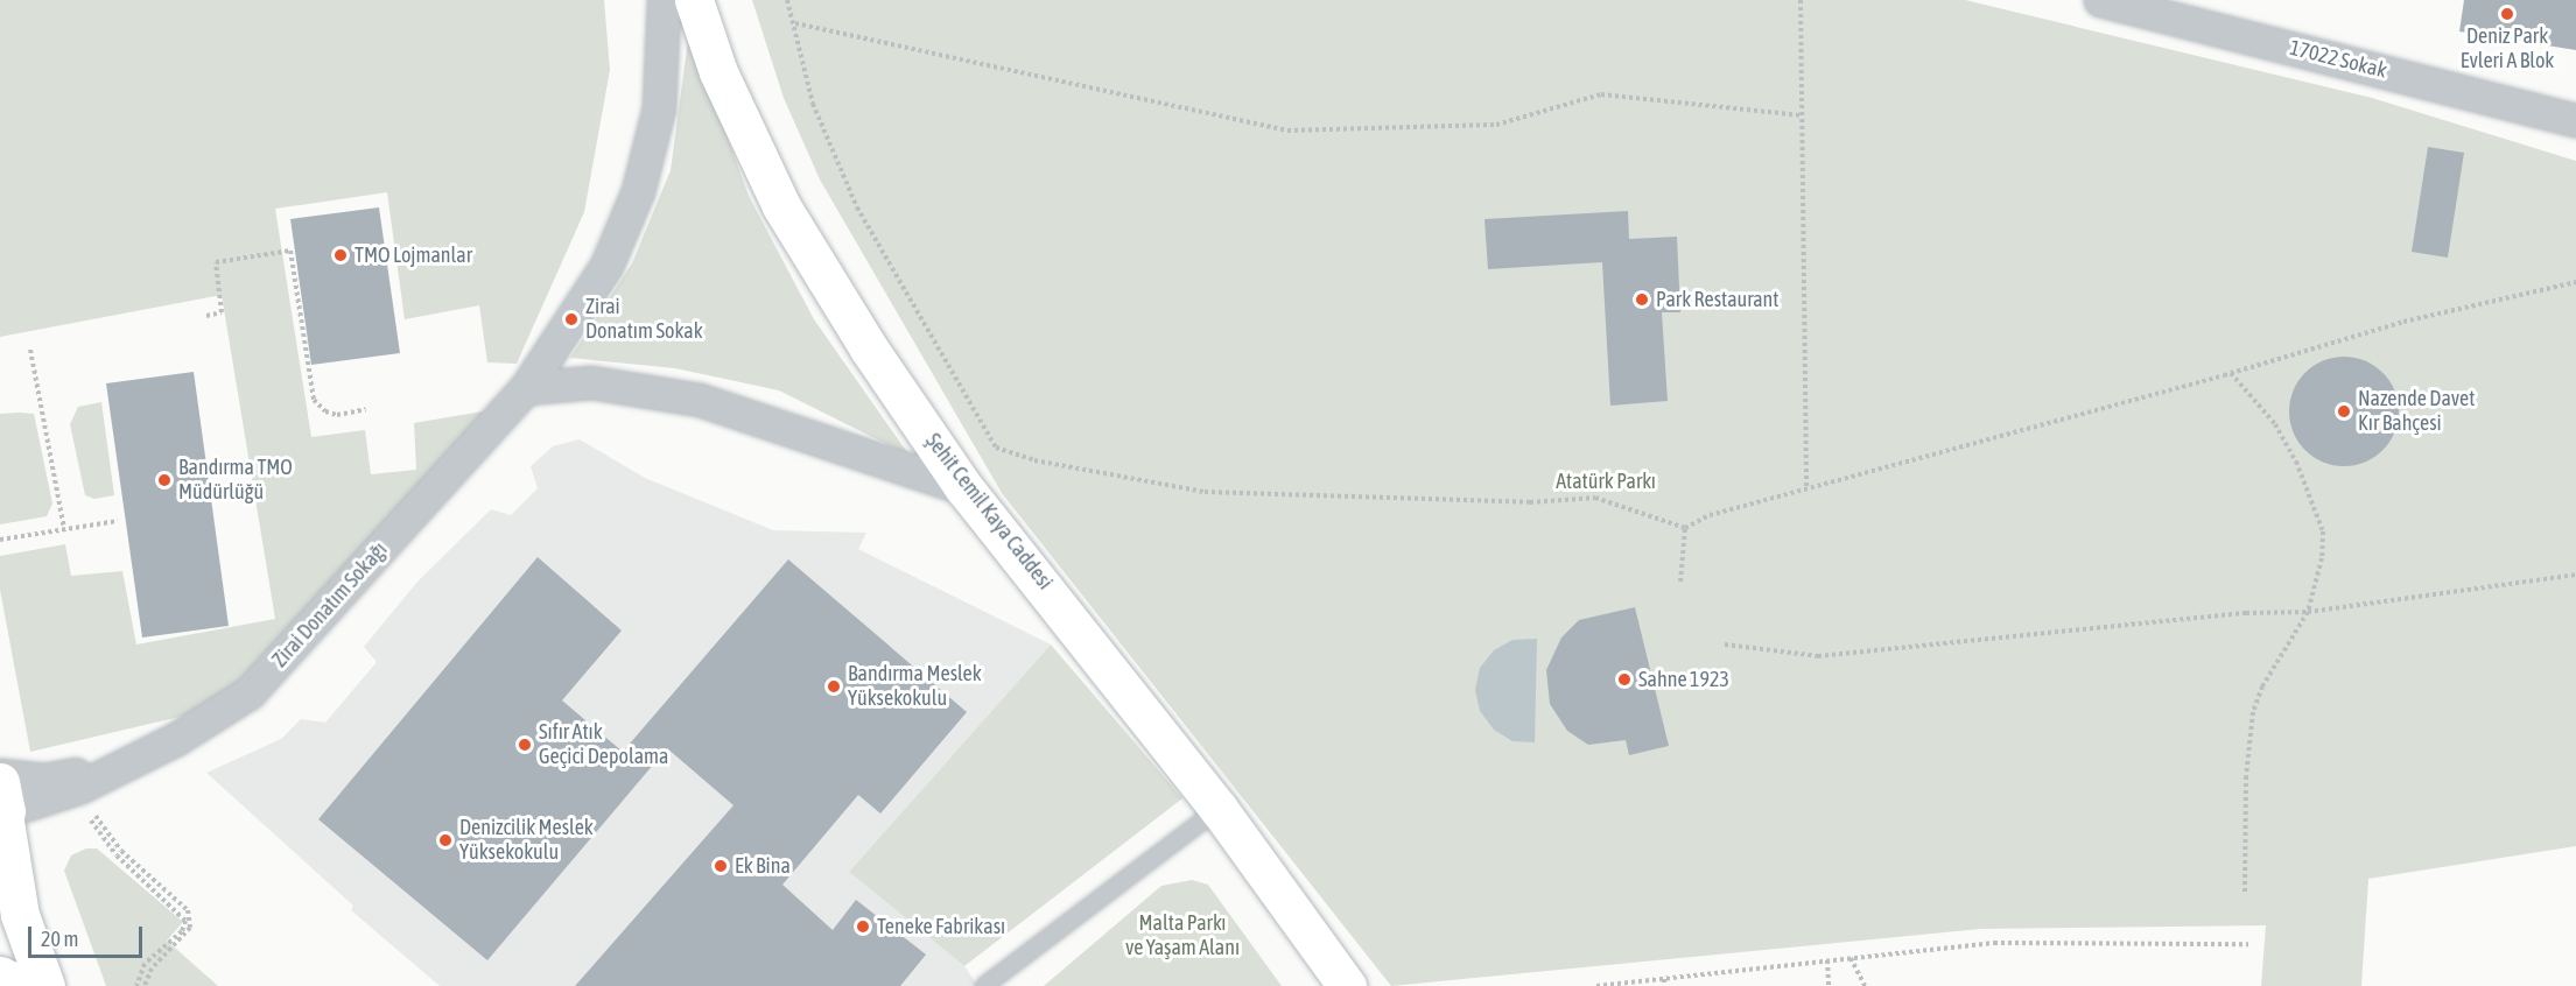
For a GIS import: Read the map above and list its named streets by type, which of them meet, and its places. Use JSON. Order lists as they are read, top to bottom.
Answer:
{
  "streets": {
    "main road": ["Şehit Cemil Kaya Caddesi"],
    "street": ["17022 Sokak", "Zirai Donatım Sokağı"]
  },
  "parks": ["Atatürk Parkı", "Malta Parkı ve Yaşam Alanı"],
  "places": [
    "Deniz Park Evleri A Blok",
    "TMO Lojmanlar",
    "Park Restaurant",
    "Zirai Donatım Sokak",
    "Nazende Davet Kır Bahçesi",
    "Bandırma TMO Müdürlüğü",
    "Sahne 1923",
    "Bandırma Meslek Yüksekokulu",
    "Sıfır Atık Geçici Depolama",
    "Denizcilik Meslek Yüksekokulu",
    "Ek Bina",
    "Teneke Fabrikası"
  ],
  "scale_bar": "20 m"
}
